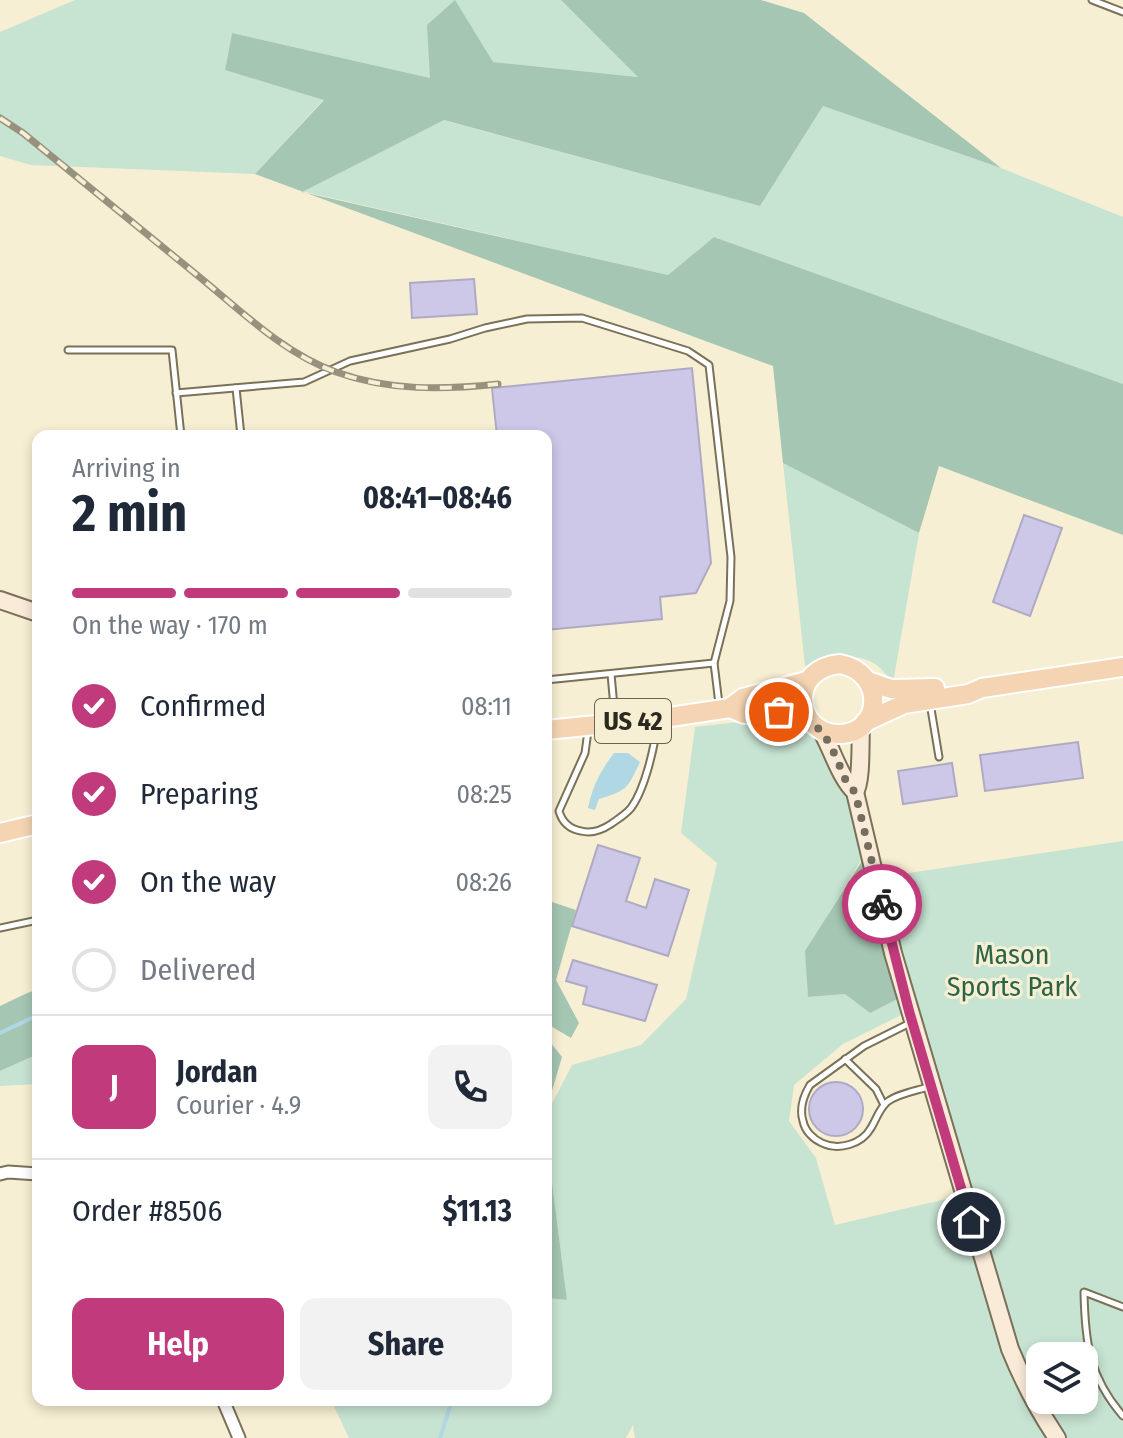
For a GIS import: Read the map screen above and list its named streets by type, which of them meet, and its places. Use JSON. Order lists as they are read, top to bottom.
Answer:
{
  "streets": {
    "main road": ["US 42"]
  },
  "parks": ["Mason Sports Park"],
  "page": {
    "heading": ["2 min", "Arriving in", "08:41–08:46"],
    "panel": [
      "Jordan",
      "Courier · 4.9",
      "Order #8506",
      "$11.13"
    ],
    "bar": "On the way · 170 m",
    "list": [
      ["Confirmed", "08:11"],
      ["Preparing", "08:25"],
      ["On the way", "08:26"],
      "Delivered"
    ],
    "round": "J",
    "buttons": ["Help", "Share"]
  }
}
